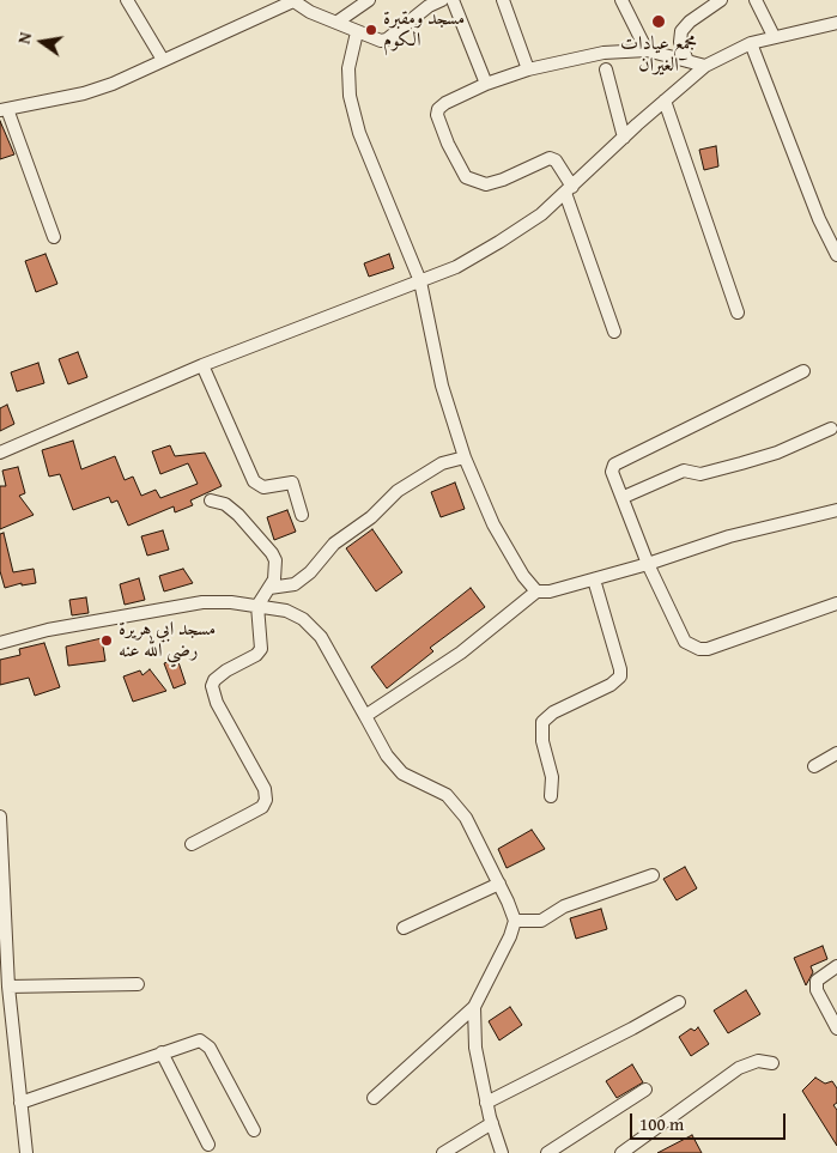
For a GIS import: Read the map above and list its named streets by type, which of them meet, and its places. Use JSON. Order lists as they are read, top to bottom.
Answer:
{
  "places": ["مجمع عيادات الغيران", "مسجد ومقبرة الكوم", "مسجد ابي هريرة رضي الله عنه"],
  "scale_bar": "100 m",
  "north": "left"
}
